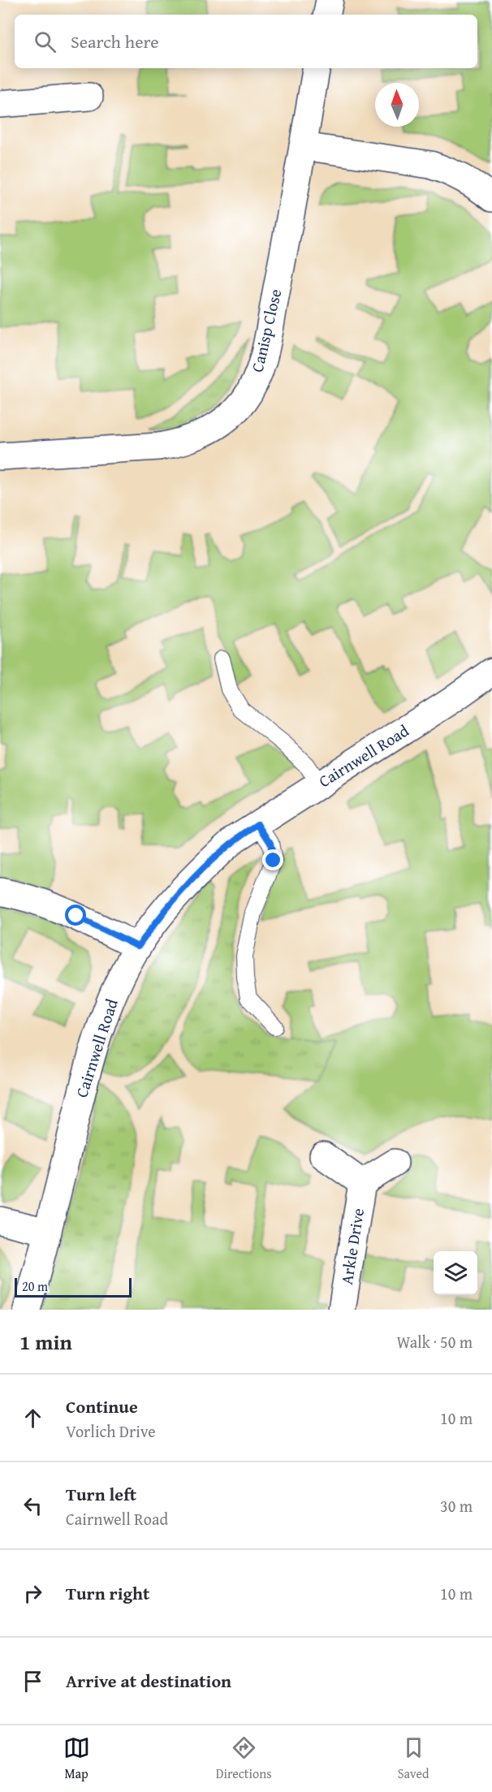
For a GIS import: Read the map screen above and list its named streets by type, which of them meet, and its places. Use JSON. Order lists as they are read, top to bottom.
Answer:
{
  "streets": {
    "street": ["Canisp Close", "Cairnwell Road", "Arkle Drive"]
  },
  "scale_bar": "20 m",
  "north": "top",
  "page": {
    "search": "Search here",
    "scale": "20 m",
    "heading": ["1 min", "Walk · 50 m"],
    "list": [
      ["Continue", "Vorlich Drive", "10 m"],
      ["Turn left", "Cairnwell Road", "30 m"],
      ["Turn right", "10 m"],
      "Arrive at destination"
    ],
    "nav": ["Map", "Directions", "Saved"]
  }
}
